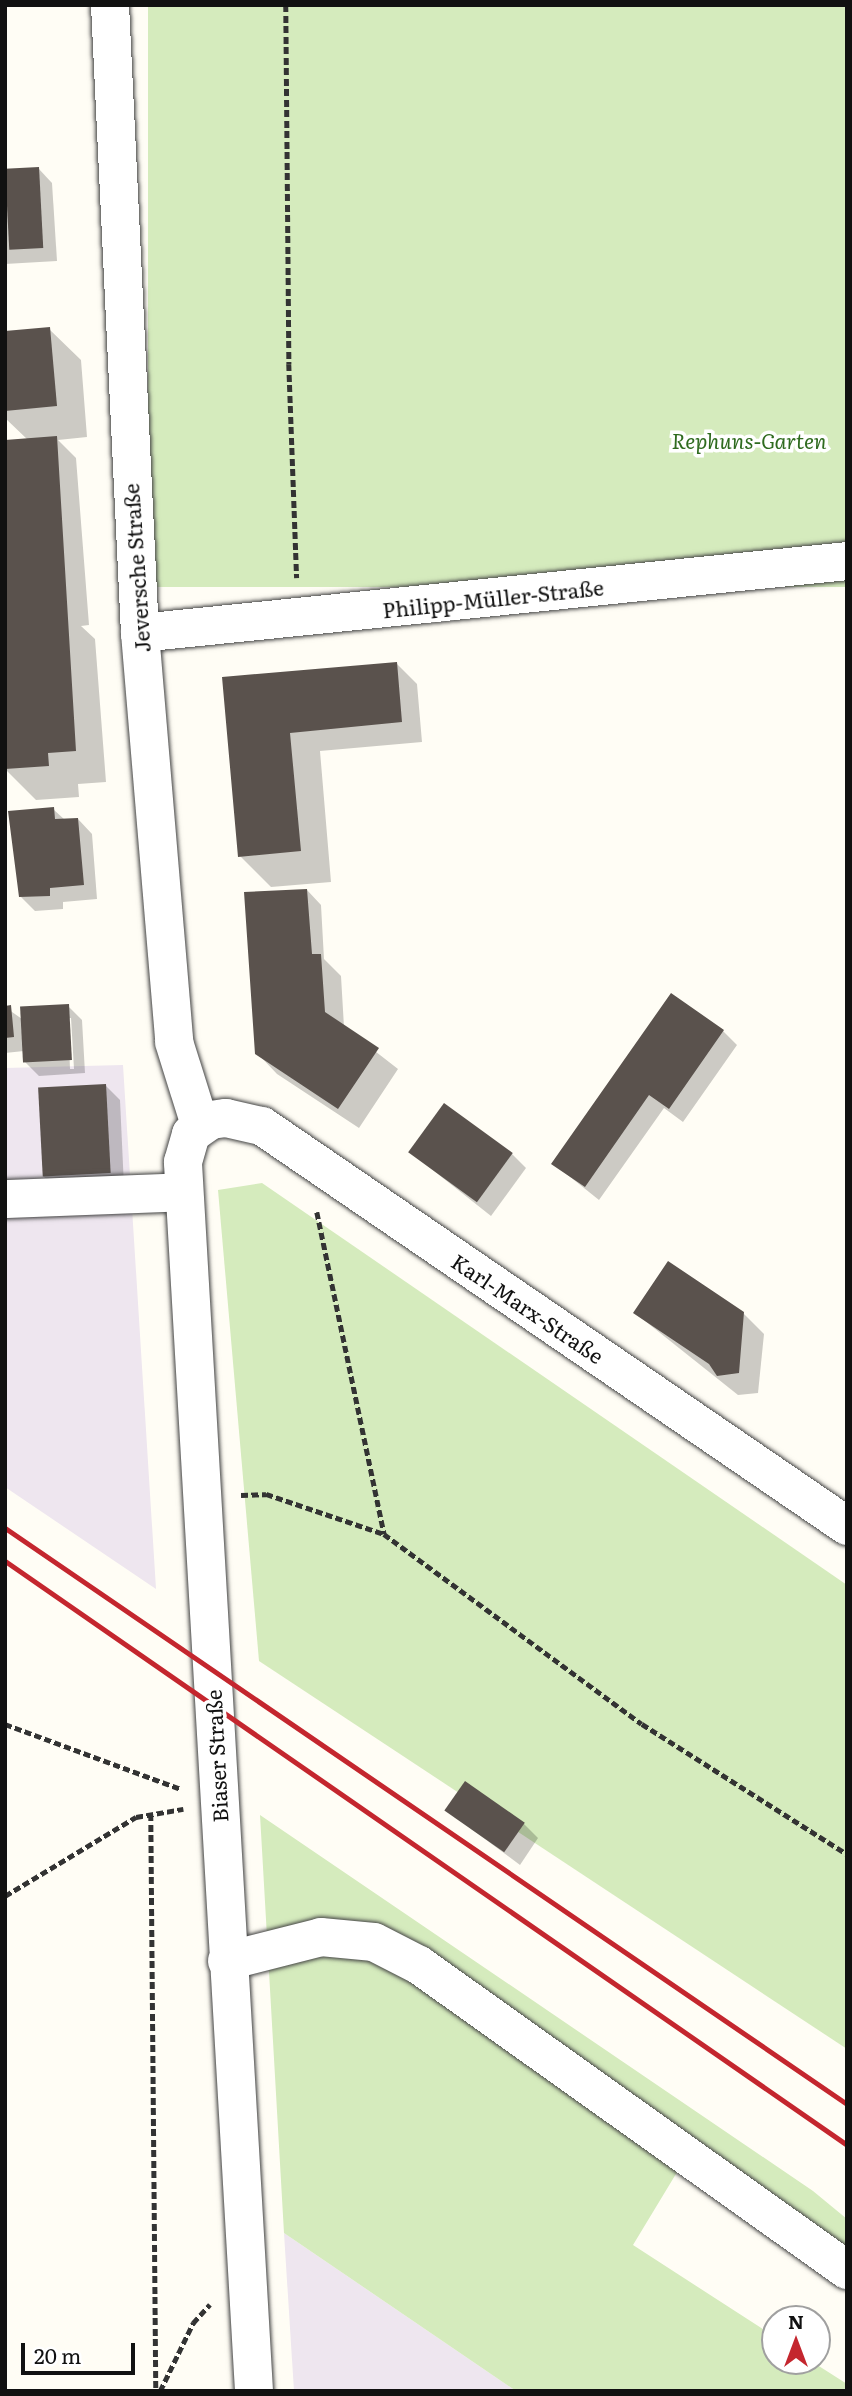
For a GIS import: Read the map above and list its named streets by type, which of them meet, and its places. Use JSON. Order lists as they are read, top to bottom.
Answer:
{
  "streets": {
    "street": [
      "Jeversche Straße",
      "Philipp-Müller-Straße",
      "Karl-Marx-Straße",
      "Biaser Straße"
    ]
  },
  "crossings": [
    ["Jeversche Straße", "Philipp-Müller-Straße"],
    ["Jeversche Straße", "Karl-Marx-Straße"],
    ["Jeversche Straße", "Biaser Straße"],
    ["Karl-Marx-Straße", "Biaser Straße"]
  ],
  "parks": ["Rephuns-Garten"],
  "scale_bar": "20 m",
  "north": "top"
}
